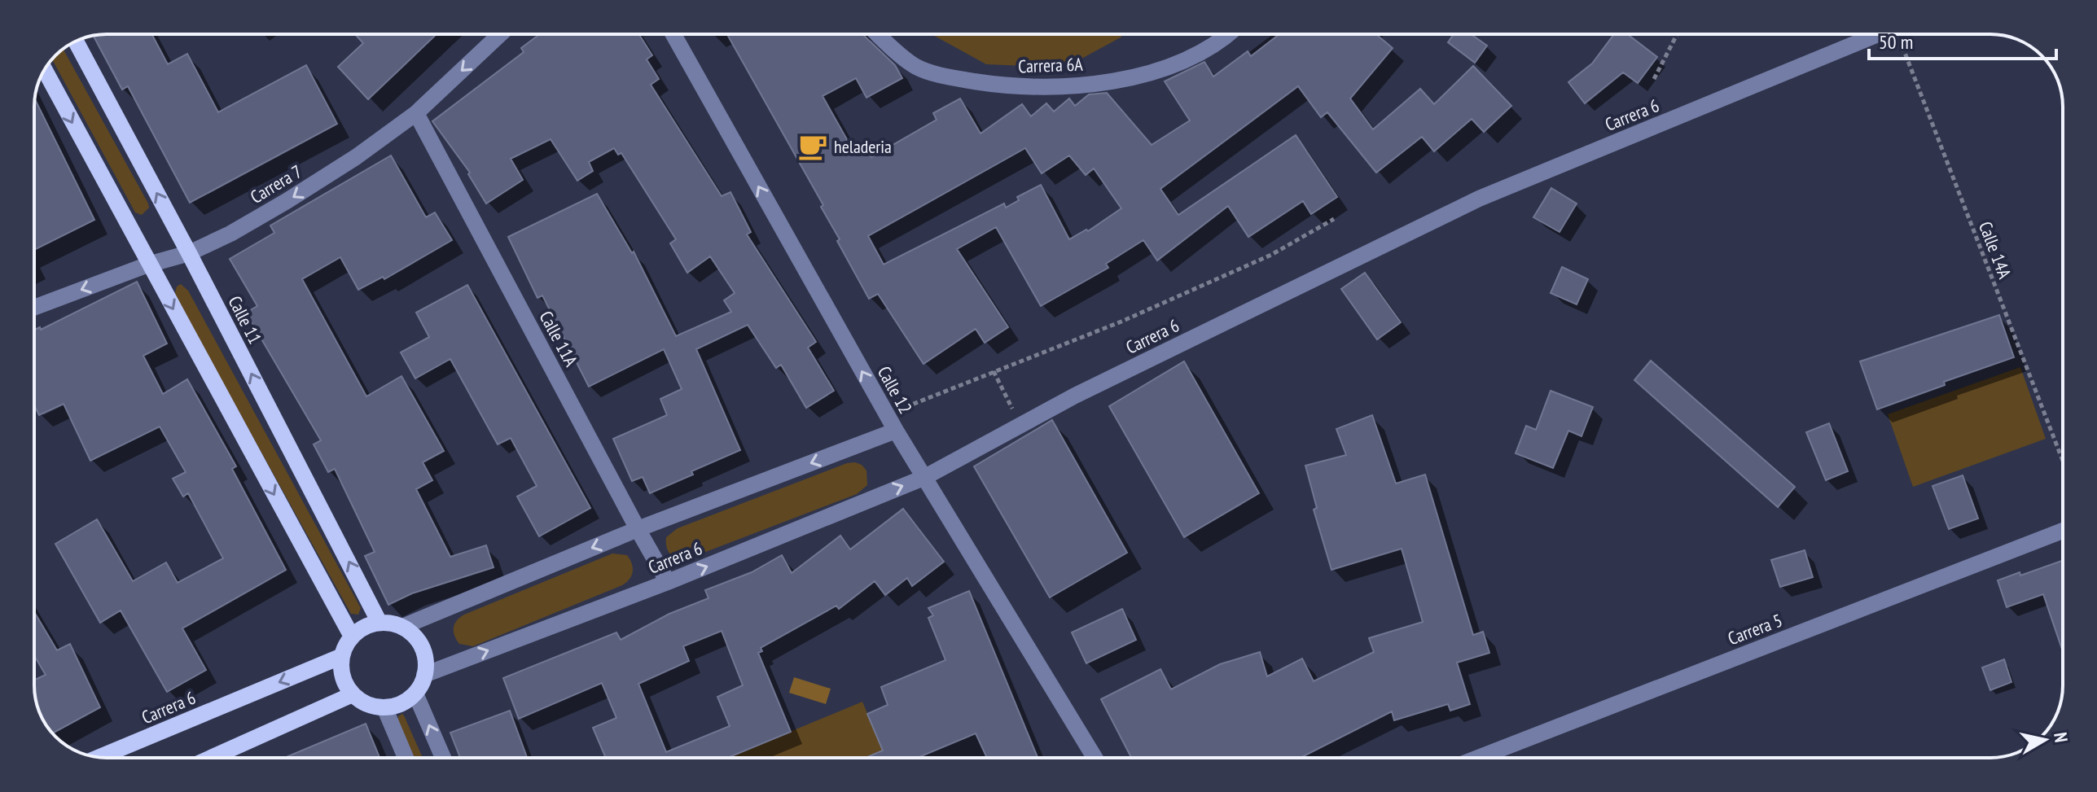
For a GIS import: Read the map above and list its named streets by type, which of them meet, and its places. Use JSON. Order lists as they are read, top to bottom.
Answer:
{
  "streets": {
    "main road": ["Carrera 6", "Calle 11"],
    "street": [
      "Carrera 6A",
      "Carrera 7",
      "Calle 11A",
      "Calle 12",
      "Carrera 5"
    ],
    "path": ["Calle 14A"]
  },
  "crossings": [
    ["Carrera 6", "Calle 11"],
    ["Carrera 6", "Calle 11A"],
    ["Carrera 6", "Calle 12"],
    ["Carrera 7", "Calle 11"],
    ["Carrera 7", "Calle 11A"]
  ],
  "one_way": ["Carrera 7", "Calle 12"],
  "places": {
    "cafe": ["heladeria"]
  },
  "scale_bar": "50 m",
  "north": "right"
}
